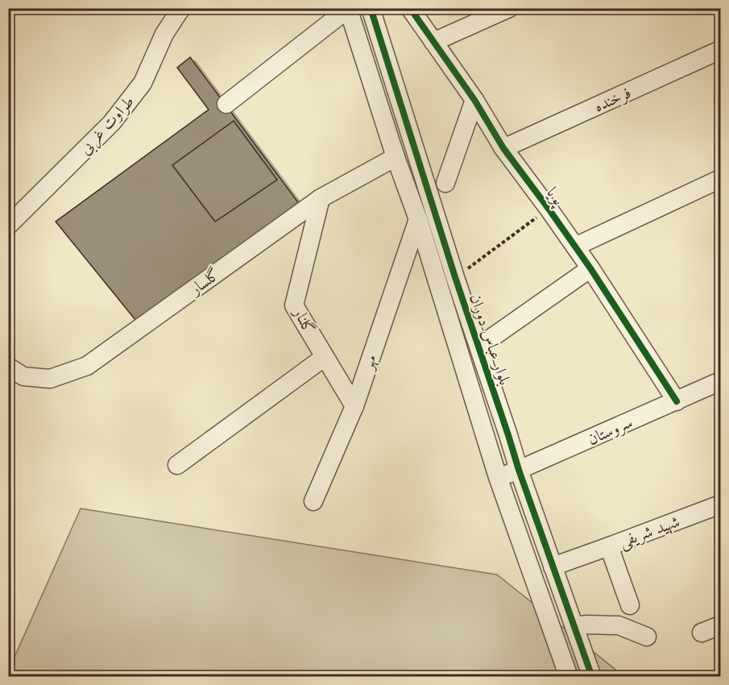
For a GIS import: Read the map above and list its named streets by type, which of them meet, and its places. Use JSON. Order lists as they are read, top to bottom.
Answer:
{
  "streets": {
    "street": [
      "فرخنده",
      "طراوت غربی",
      "پویا",
      "گلسار",
      "گلنار",
      "بلوار عباس دوران",
      "مهر",
      "سروستان",
      "شهید شریفی"
    ]
  },
  "crossings": [
    ["فرخنده", "پویا"],
    ["پویا", "سروستان"],
    ["گلسار", "گلنار"],
    ["گلسار", "بلوار عباس دوران"],
    ["گلنار", "مهر"],
    ["بلوار عباس دوران", "مهر"],
    ["بلوار عباس دوران", "سروستان"]
  ]
}
